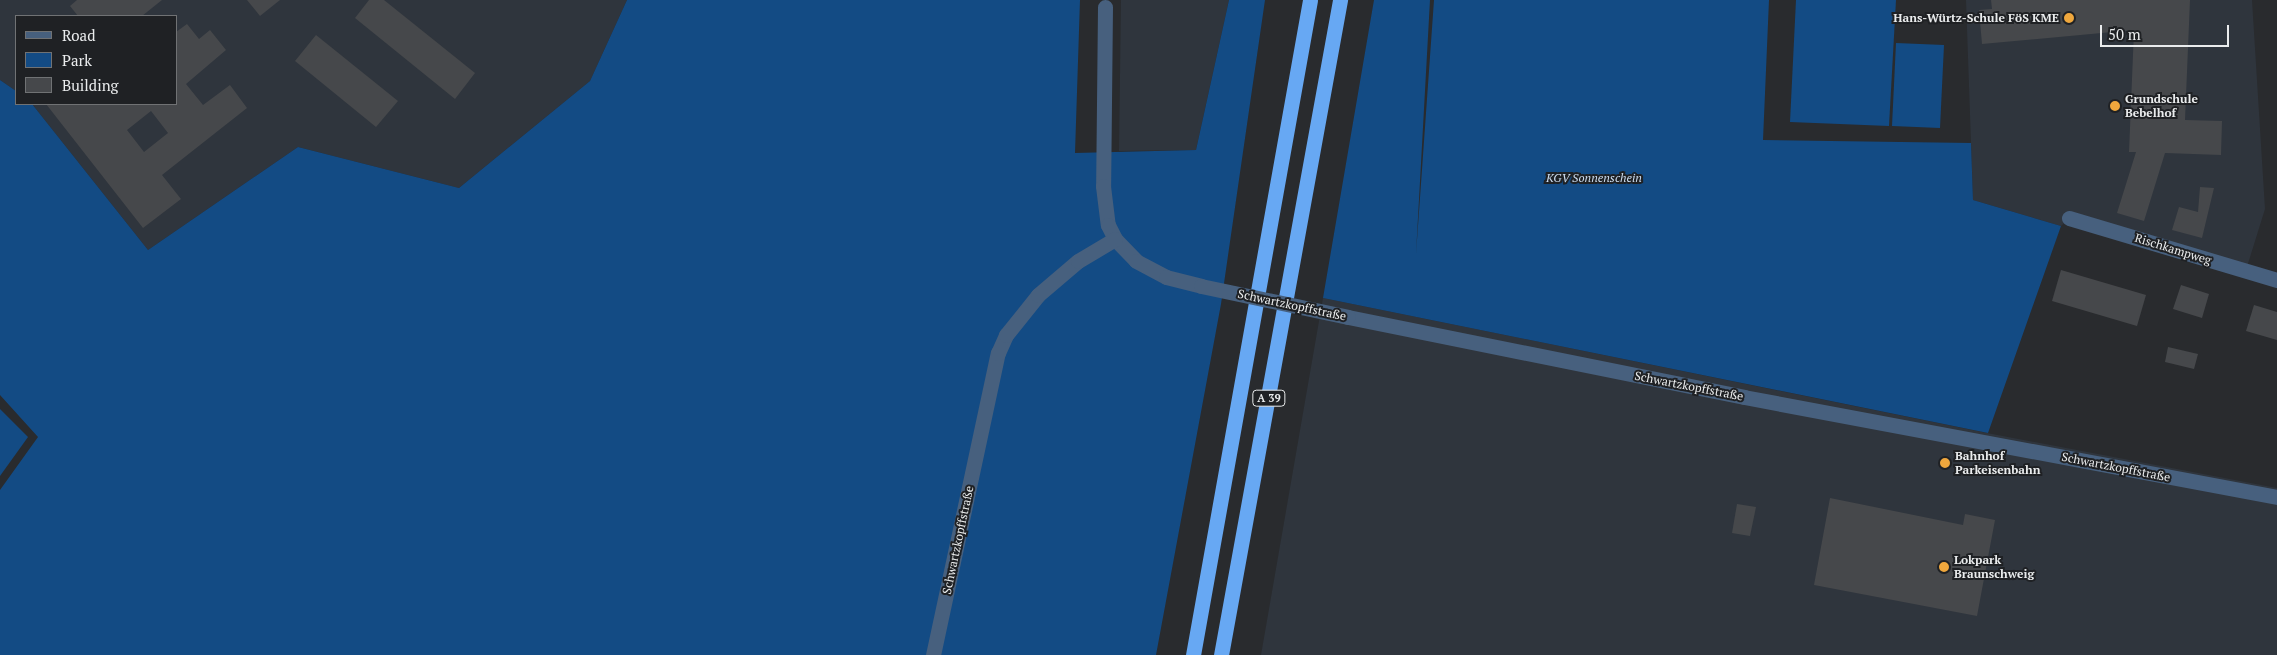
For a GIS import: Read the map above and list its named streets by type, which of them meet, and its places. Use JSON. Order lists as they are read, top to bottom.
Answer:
{
  "streets": {
    "highway": ["A 39"],
    "street": ["Rischkampweg", "Schwartzkopffstraße"]
  },
  "parks": ["KGV Sonnenschein"],
  "places": [
    "Hans-Würtz-Schule FöS KME",
    "Grundschule Bebelhof",
    "Bahnhof Parkeisenbahn",
    "Lokpark Braunschweig"
  ],
  "legend": ["Road", "Park", "Building"],
  "scale_bar": "50 m"
}
